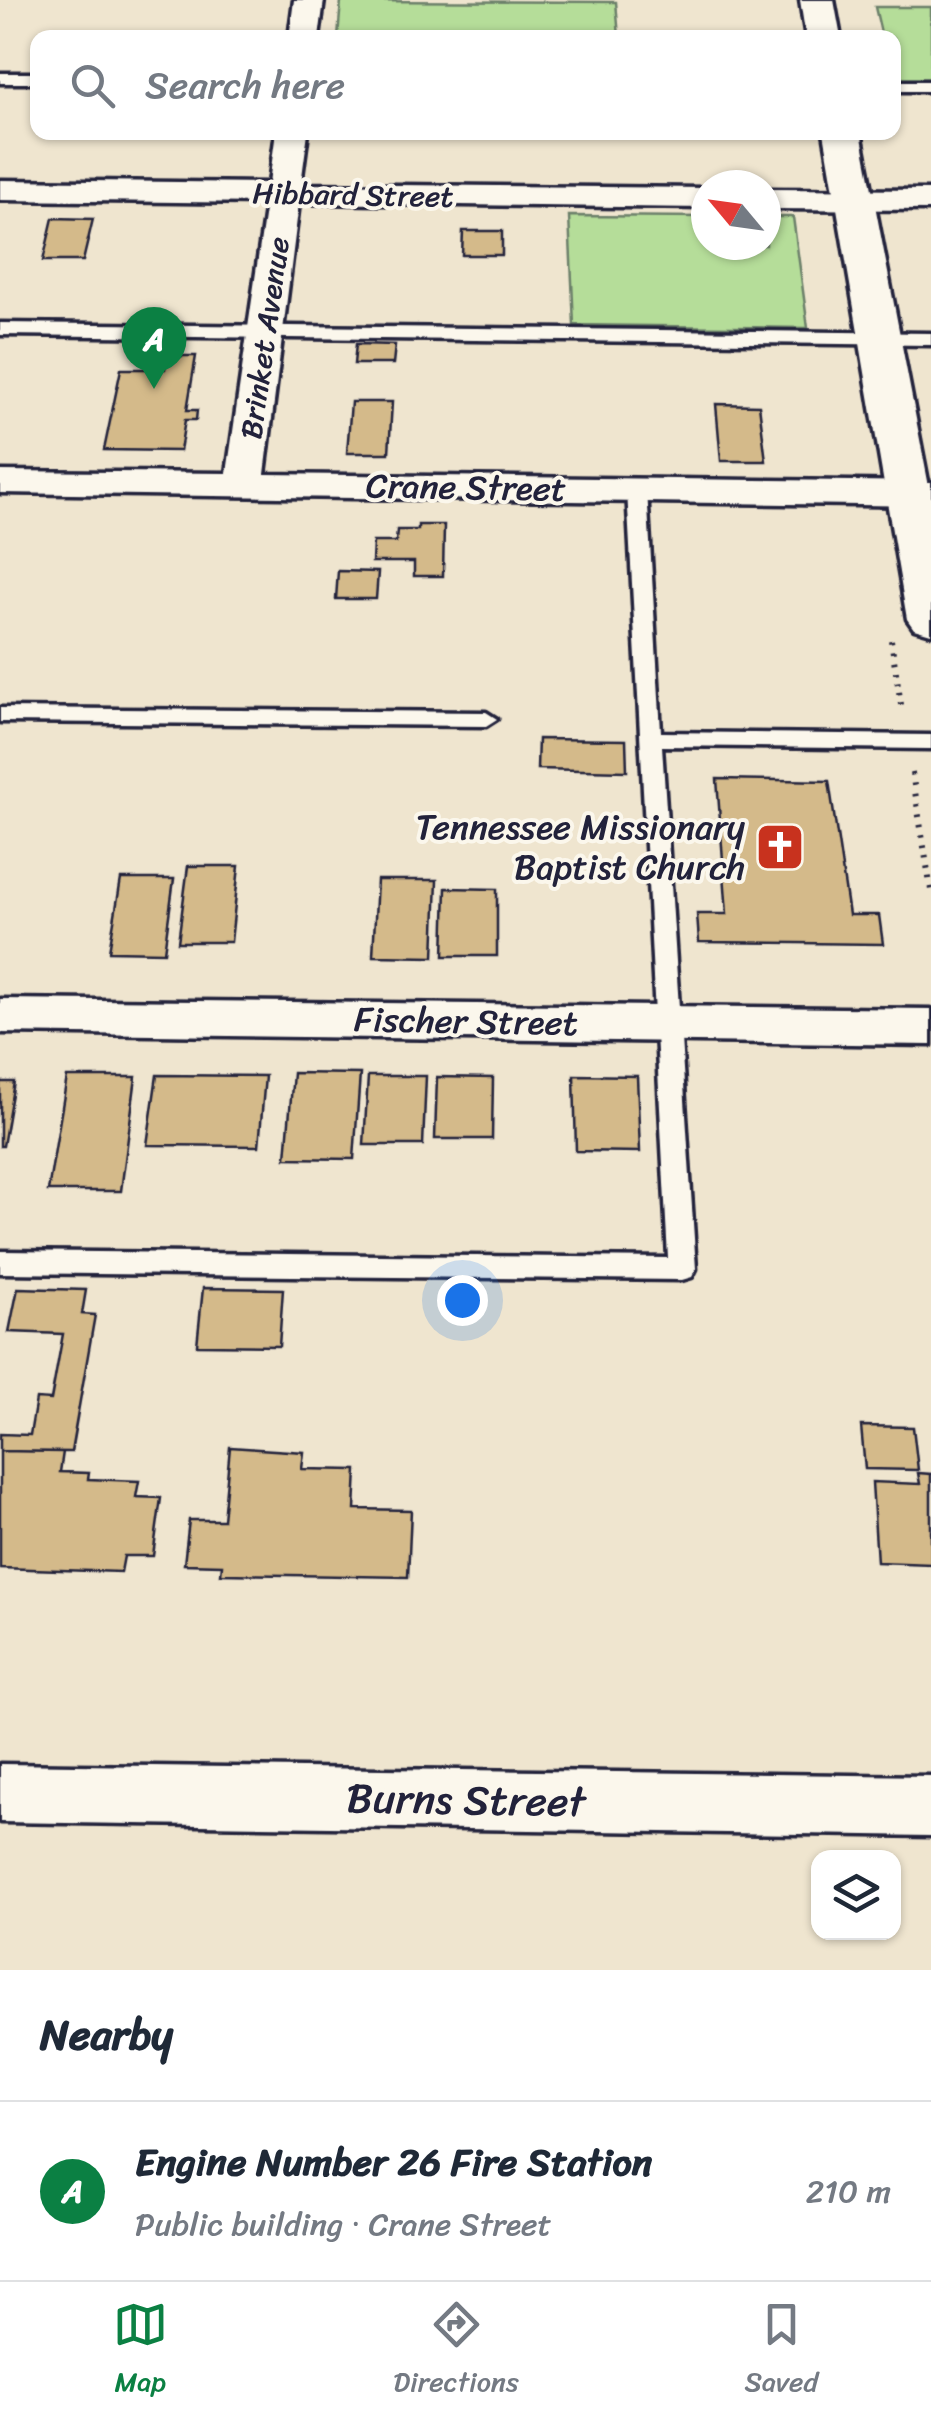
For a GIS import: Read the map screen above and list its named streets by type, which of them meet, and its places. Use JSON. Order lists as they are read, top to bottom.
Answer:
{
  "streets": {
    "street": [
      "Hibbard Street",
      "Brinket Avenue",
      "Crane Street",
      "Fischer Street",
      "Burns Street"
    ]
  },
  "crossings": [
    ["Hibbard Street", "Brinket Avenue"],
    ["Brinket Avenue", "Crane Street"]
  ],
  "places": {
    "church": ["Tennessee Missionary Baptist Church"]
  },
  "north": "top left",
  "page": {
    "search": "Search here",
    "pins": "A",
    "heading": "Nearby",
    "list": [
      {
        "mark": "A",
        "name": "Engine Number 26 Fire Station",
        "note": "Public building · Crane Street",
        "value": "210 m"
      }
    ],
    "nav": ["Map", "Directions", "Saved"]
  }
}
